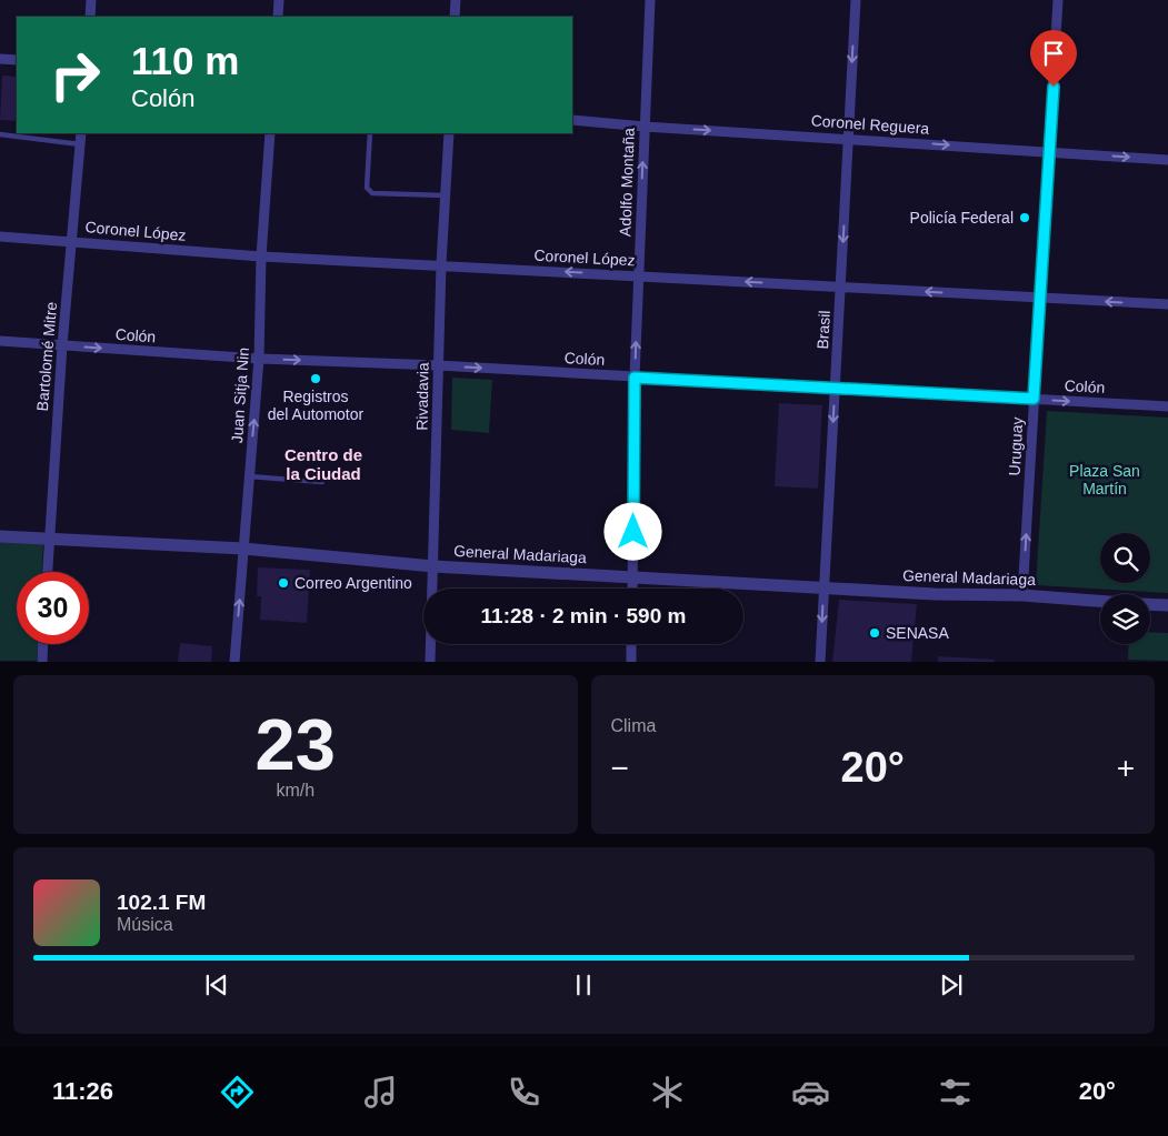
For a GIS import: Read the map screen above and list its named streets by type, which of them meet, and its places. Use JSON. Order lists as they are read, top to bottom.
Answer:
{
  "streets": {
    "street": [
      "Coronel Reguera",
      "Adolfo Montaña",
      "Coronel López",
      "Brasil",
      "Colón",
      "Bartolomé Mitre",
      "Juan Sitja Nin",
      "Rivadavia",
      "Uruguay",
      "General Madariaga"
    ]
  },
  "crossings": [
    ["Coronel Reguera", "Adolfo Montaña"],
    ["Coronel Reguera", "Brasil"],
    ["Coronel Reguera", "Uruguay"],
    ["Adolfo Montaña", "Coronel López"],
    ["Adolfo Montaña", "Colón"],
    ["Adolfo Montaña", "General Madariaga"],
    ["Coronel López", "Brasil"],
    ["Coronel López", "Bartolomé Mitre"],
    ["Coronel López", "Juan Sitja Nin"],
    ["Coronel López", "Rivadavia"],
    ["Coronel López", "Uruguay"],
    ["Brasil", "Colón"],
    ["Brasil", "General Madariaga"],
    ["Colón", "Bartolomé Mitre"],
    ["Colón", "Juan Sitja Nin"],
    ["Colón", "Rivadavia"],
    ["Colón", "Uruguay"],
    ["Bartolomé Mitre", "General Madariaga"],
    ["Juan Sitja Nin", "General Madariaga"],
    ["Rivadavia", "General Madariaga"],
    ["Uruguay", "General Madariaga"]
  ],
  "one_way": [
    "Coronel Reguera",
    "Adolfo Montaña",
    "Coronel López",
    "Brasil",
    "Colón",
    "Juan Sitja Nin"
  ],
  "districts": ["Centro de la Ciudad"],
  "parks": ["Plaza San Martín"],
  "places": [
    "Policía Federal",
    "Registros del Automotor",
    "Correo Argentino",
    "SENASA"
  ],
  "page": {
    "turn": ["110 m", "Colón"],
    "limit": "30",
    "trip": "11:28 · 2 min · 590 m",
    "tile": [
      ["23", "km/h"],
      "Clima"
    ],
    "heat": ["−", "20°", "+"],
    "song": ["102.1 FM", "Música"],
    "tabs": ["11:26", "20°"]
  }
}
